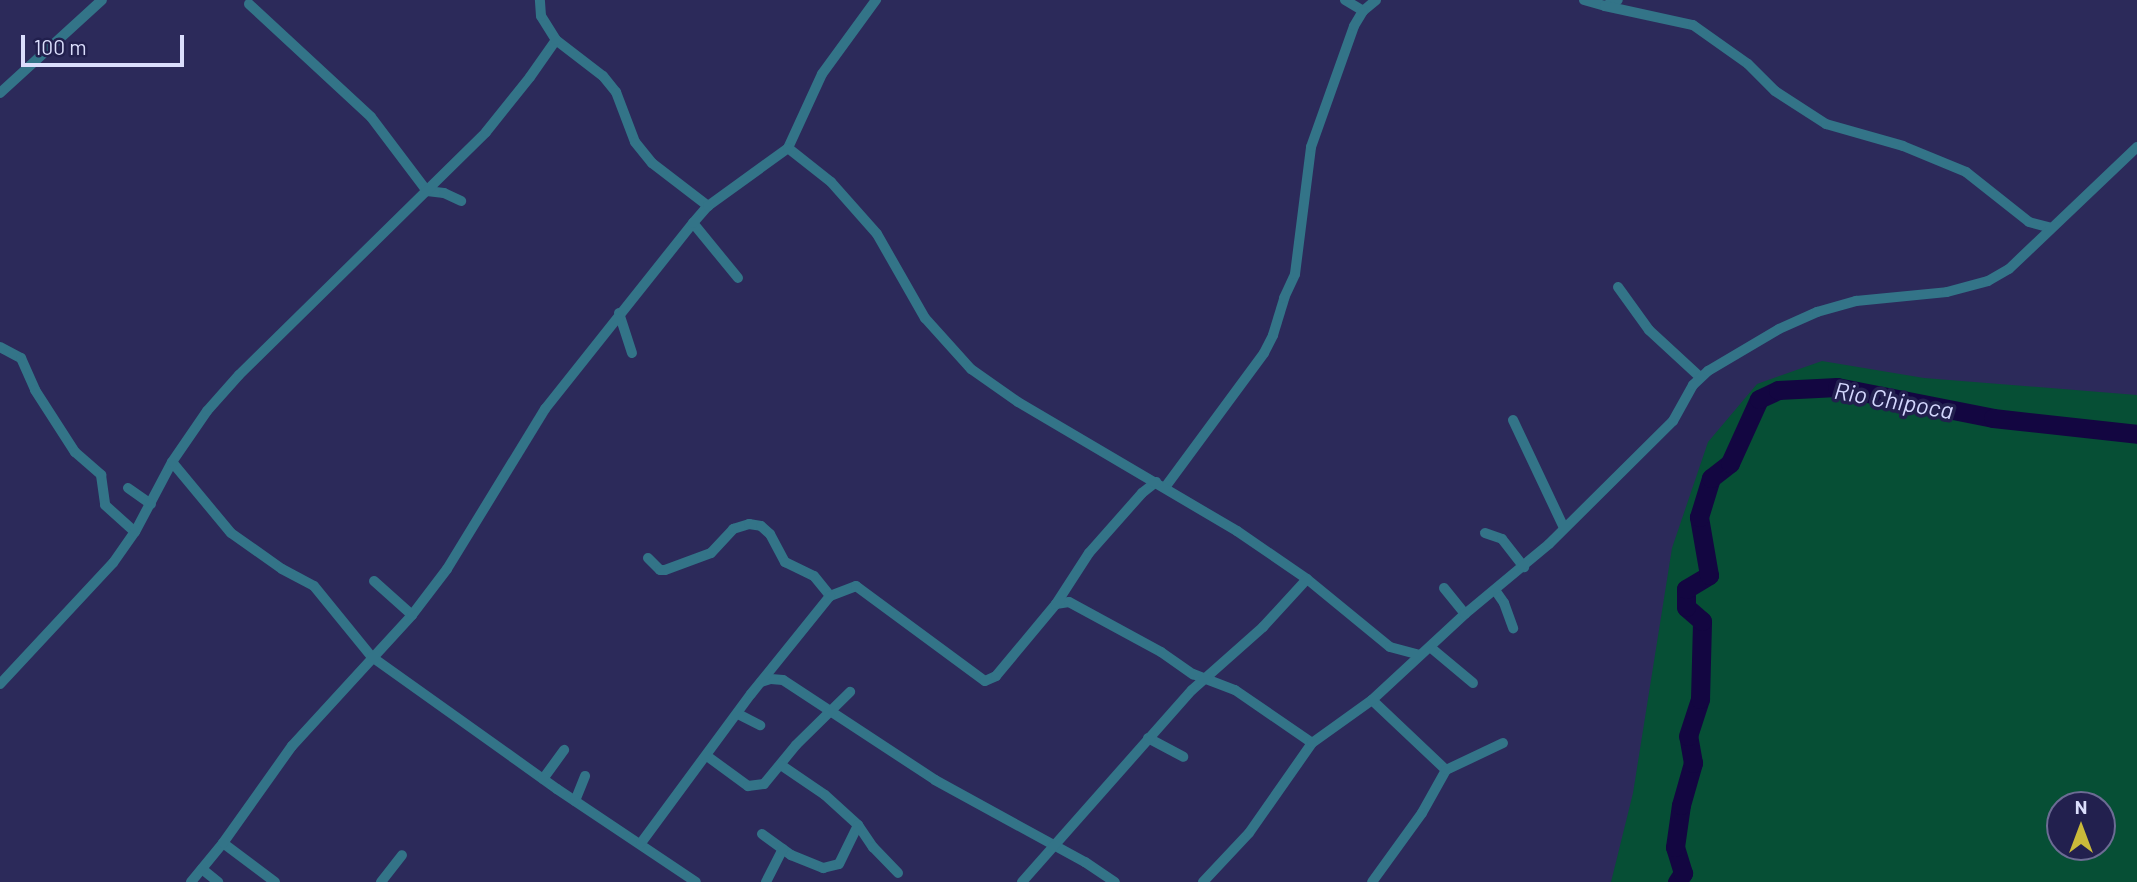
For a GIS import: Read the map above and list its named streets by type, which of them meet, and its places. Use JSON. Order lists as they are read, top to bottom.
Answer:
{
  "water": ["Rio Chipoca"],
  "scale_bar": "100 m",
  "north": "top"
}
